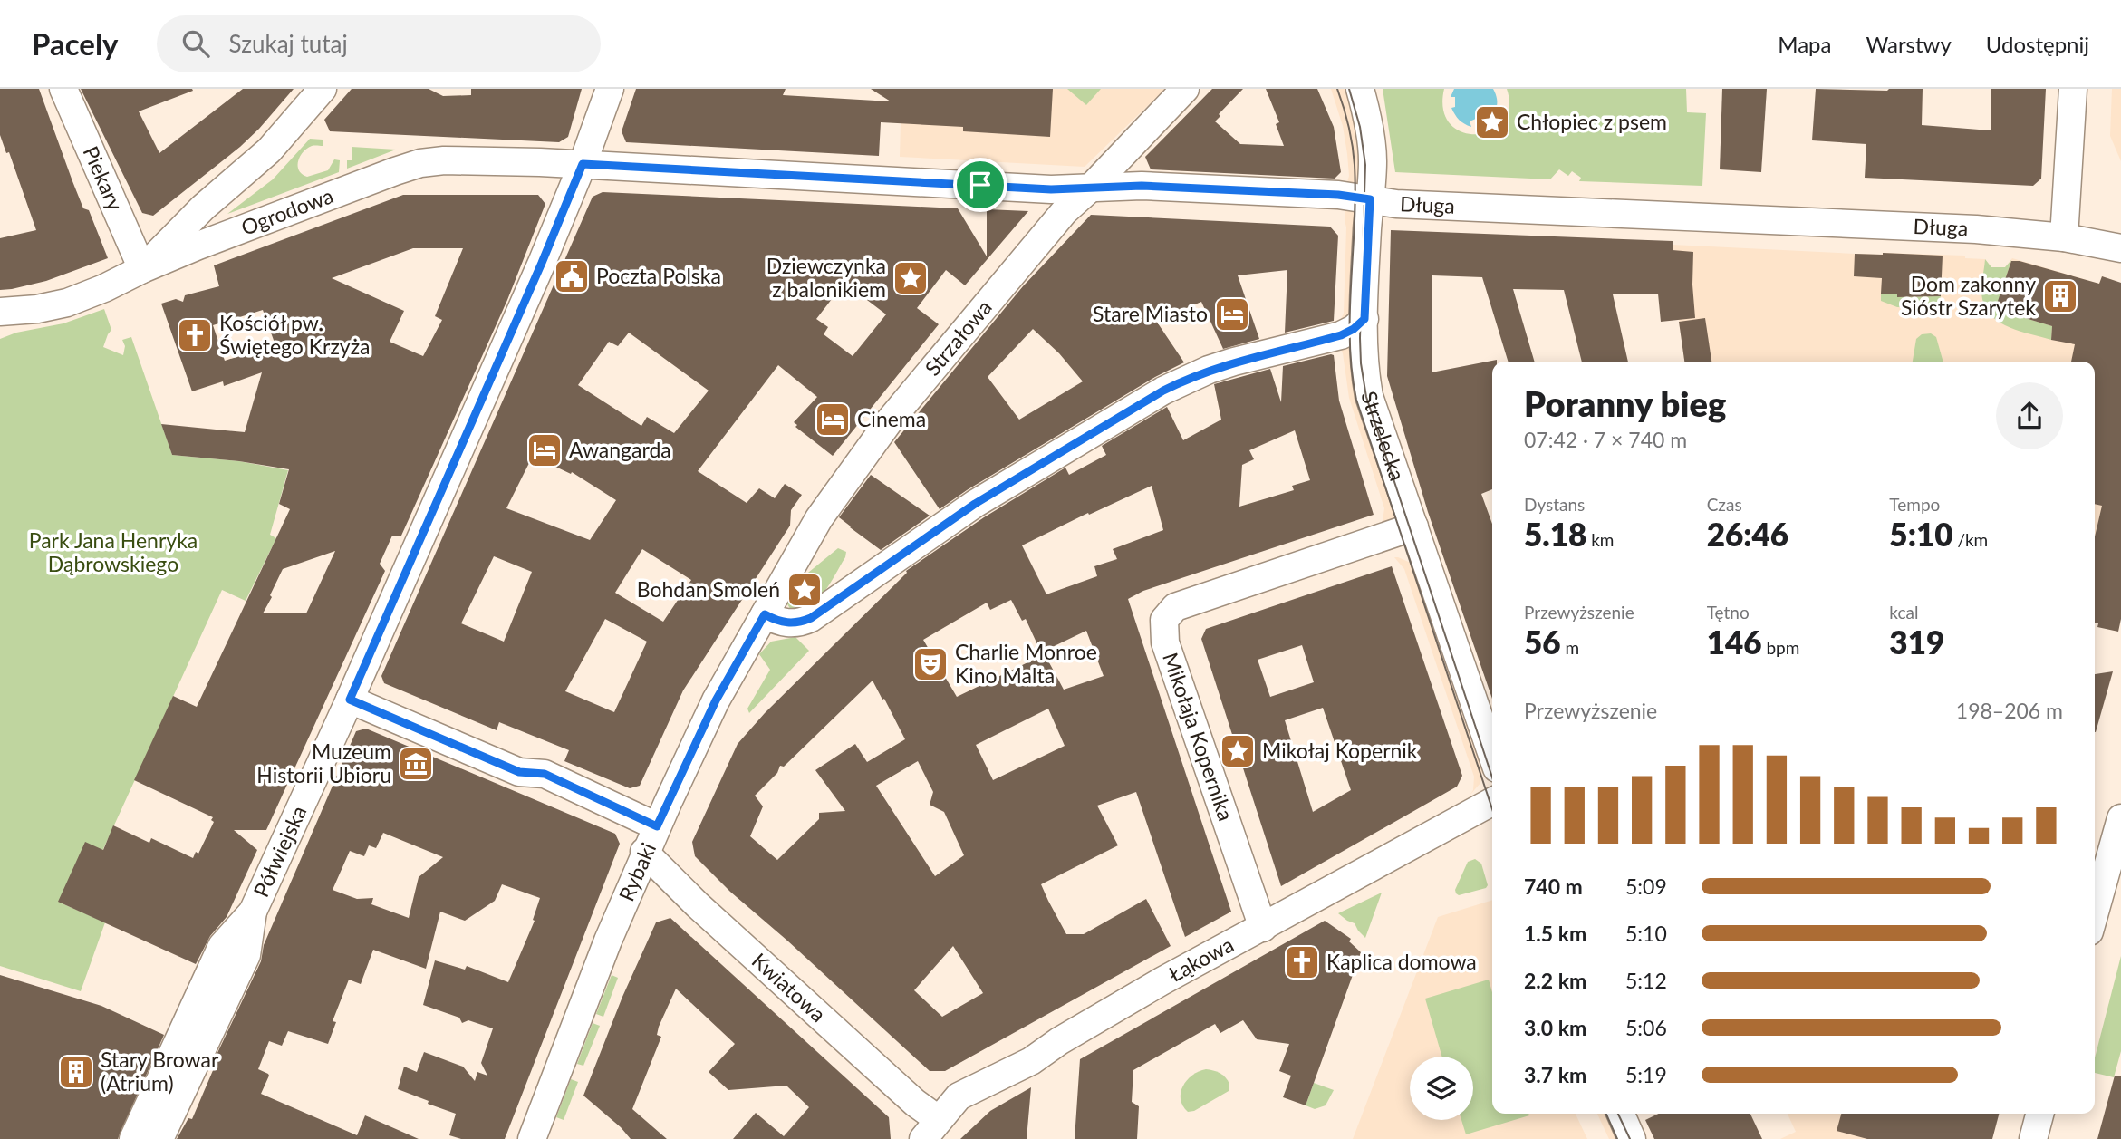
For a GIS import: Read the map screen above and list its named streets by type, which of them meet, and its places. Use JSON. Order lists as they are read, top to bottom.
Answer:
{
  "streets": {
    "street": [
      "Piekary",
      "Długa",
      "Ogrodowa",
      "Strzałowa",
      "Strzelecka",
      "Mikołaja Kopernika",
      "Półwiejska",
      "Rybaki",
      "Łąkowa",
      "Kwiatowa"
    ]
  },
  "crossings": [
    ["Piekary", "Ogrodowa"],
    ["Długa", "Ogrodowa"],
    ["Długa", "Strzałowa"],
    ["Długa", "Strzelecka"],
    ["Długa", "Półwiejska"],
    ["Ogrodowa", "Półwiejska"],
    ["Strzałowa", "Rybaki"],
    ["Strzelecka", "Mikołaja Kopernika"],
    ["Mikołaja Kopernika", "Łąkowa"],
    ["Rybaki", "Kwiatowa"],
    ["Łąkowa", "Kwiatowa"]
  ],
  "parks": ["Park Jana Henryka Dąbrowskiego"],
  "places": {
    "place": [
      "Chłopiec z psem",
      "Dziewczynka z balonikiem",
      "Bohdan Smoleń",
      "Mikołaj Kopernik"
    ],
    "public building": ["Poczta Polska"],
    "building": ["Dom zakonny Sióstr Szarytek", "Stary Browar (Atrium)"],
    "hotel": ["Stare Miasto", "Cinema", "Awangarda"],
    "church": ["Kościół pw. Świętego Krzyża", "Kaplica domowa"],
    "theatre": ["Charlie Monroe Kino Malta"],
    "museum": ["Muzeum Historii Ubioru"]
  },
  "page": {
    "header": "Pacely",
    "search": "Szukaj tutaj",
    "nav": ["Mapa", "Warstwy", "Udostępnij"],
    "heading": ["Poranny bieg", "07:42 · 7 × 740 m"],
    "stats": [
      ["Dystans", "5.18 km"],
      ["Czas", "26:46"],
      ["Tempo", "5:10 /km"],
      ["Przewyższenie", "56 m"],
      ["Tętno", "146 bpm"],
      ["kcal", "319"]
    ],
    "chart": ["Przewyższenie", "198–206 m"],
    "list": [
      {
        "name": "740 m",
        "note": "5:09"
      },
      {
        "name": "1.5 km",
        "note": "5:10"
      },
      {
        "name": "2.2 km",
        "note": "5:12"
      },
      {
        "name": "3.0 km",
        "note": "5:06"
      },
      {
        "name": "3.7 km",
        "note": "5:19"
      }
    ]
  }
}
